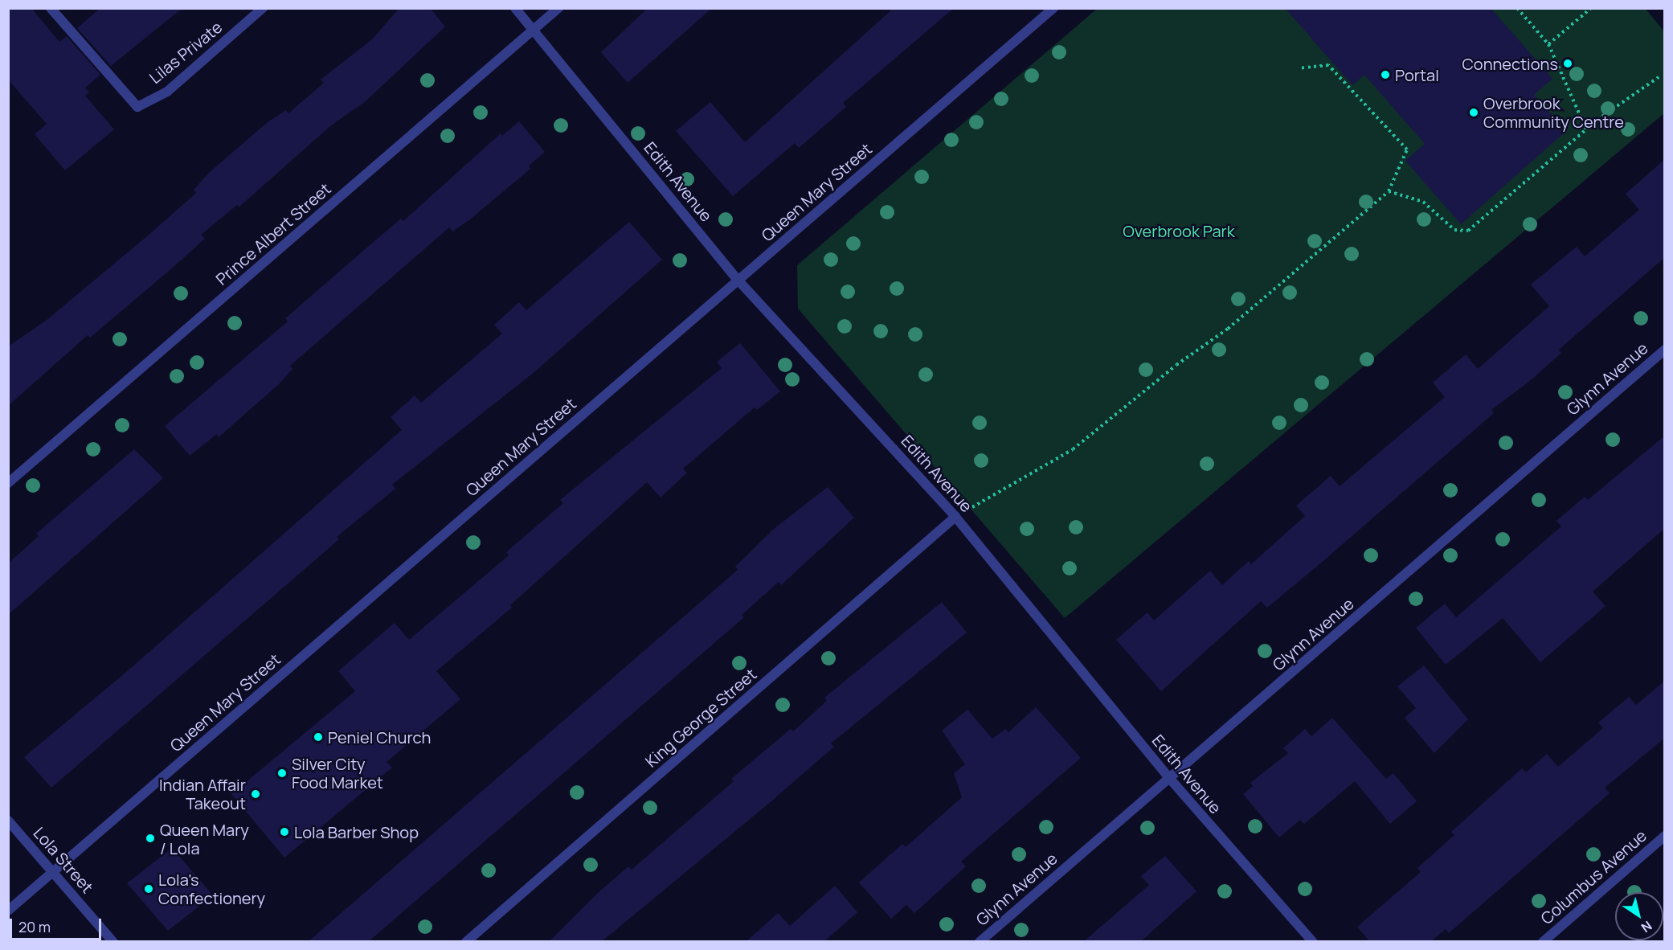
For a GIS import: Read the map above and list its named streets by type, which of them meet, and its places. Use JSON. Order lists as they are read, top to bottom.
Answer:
{
  "streets": {
    "street": [
      "Lilas Private",
      "Edith Avenue",
      "Queen Mary Street",
      "Prince Albert Street",
      "Glynn Avenue",
      "King George Street",
      "Lola Street",
      "Columbus Avenue"
    ]
  },
  "crossings": [
    ["Edith Avenue", "Queen Mary Street"],
    ["Edith Avenue", "Prince Albert Street"],
    ["Edith Avenue", "Glynn Avenue"],
    ["Edith Avenue", "King George Street"],
    ["Queen Mary Street", "Lola Street"]
  ],
  "parks": ["Overbrook Park"],
  "places": [
    "Connections",
    "Portal",
    "Overbrook Community Centre",
    "Peniel Church",
    "Silver City Food Market",
    "Indian Affair Takeout",
    "Lola Barber Shop",
    "Queen Mary / Lola",
    "Lola's Confectionery"
  ],
  "scale_bar": "20 m",
  "north": "bottom right"
}
